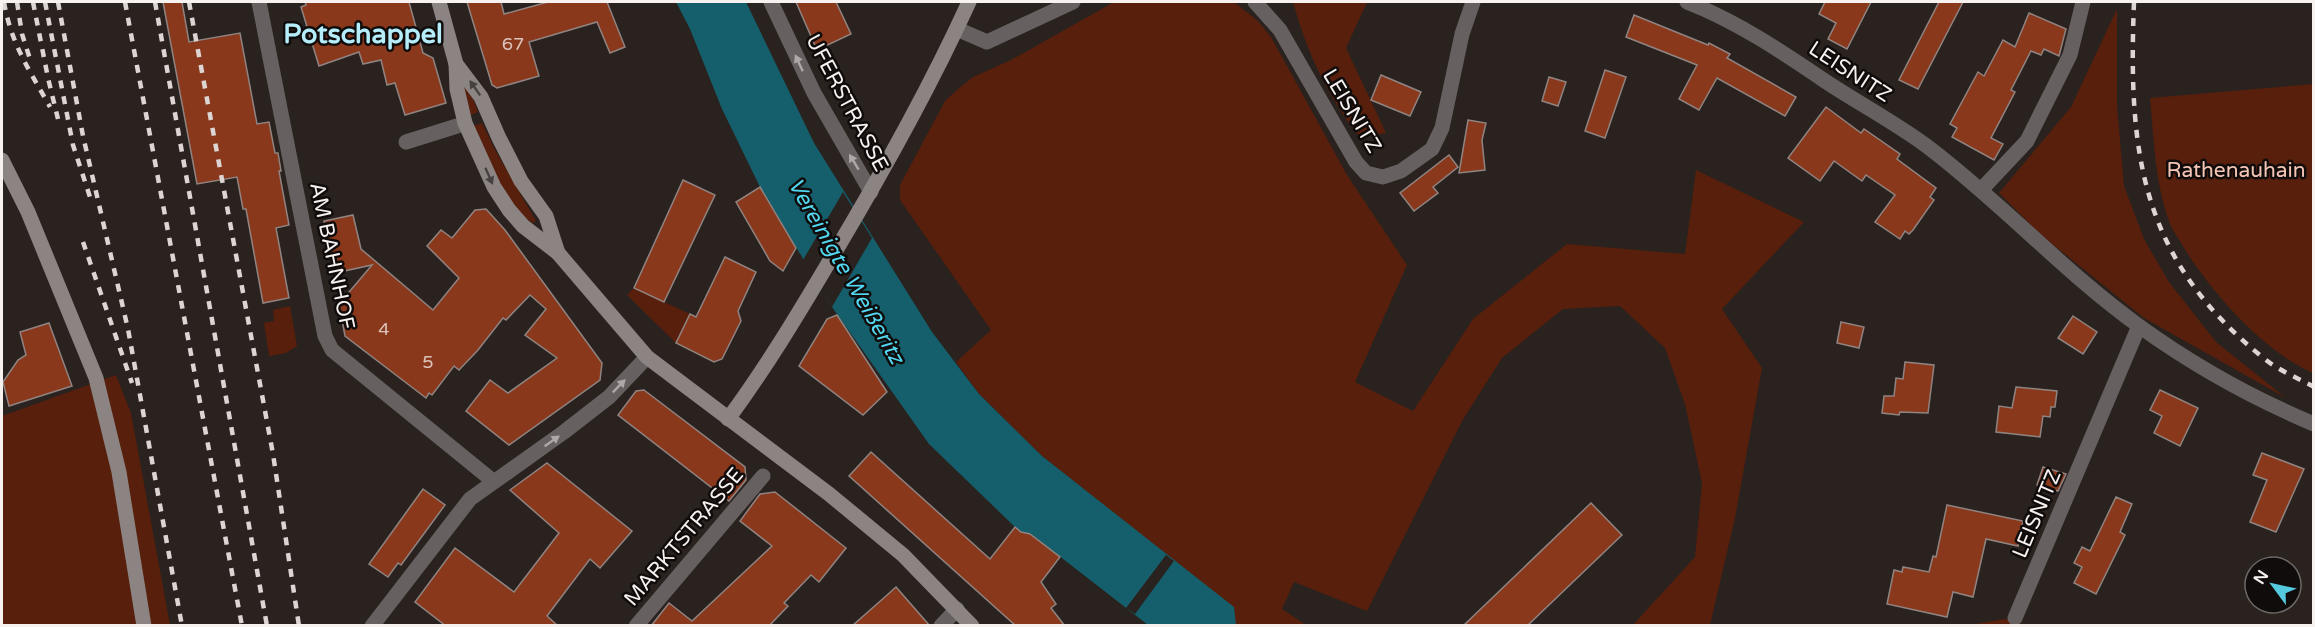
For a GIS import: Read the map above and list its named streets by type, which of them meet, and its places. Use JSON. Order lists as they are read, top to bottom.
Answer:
{
  "streets": {
    "street": [
      "LEISNITZ",
      "UFERSTRASSE",
      "AM BAHNHOF",
      "MARKTSTRASSE"
    ]
  },
  "one_way": ["UFERSTRASSE"],
  "districts": ["Potschappel"],
  "water": ["Vereinigte Weißeritz"],
  "parks": ["Rathenauhain"],
  "house_numbers": ["67", "4", "5"],
  "north": "top left"
}
